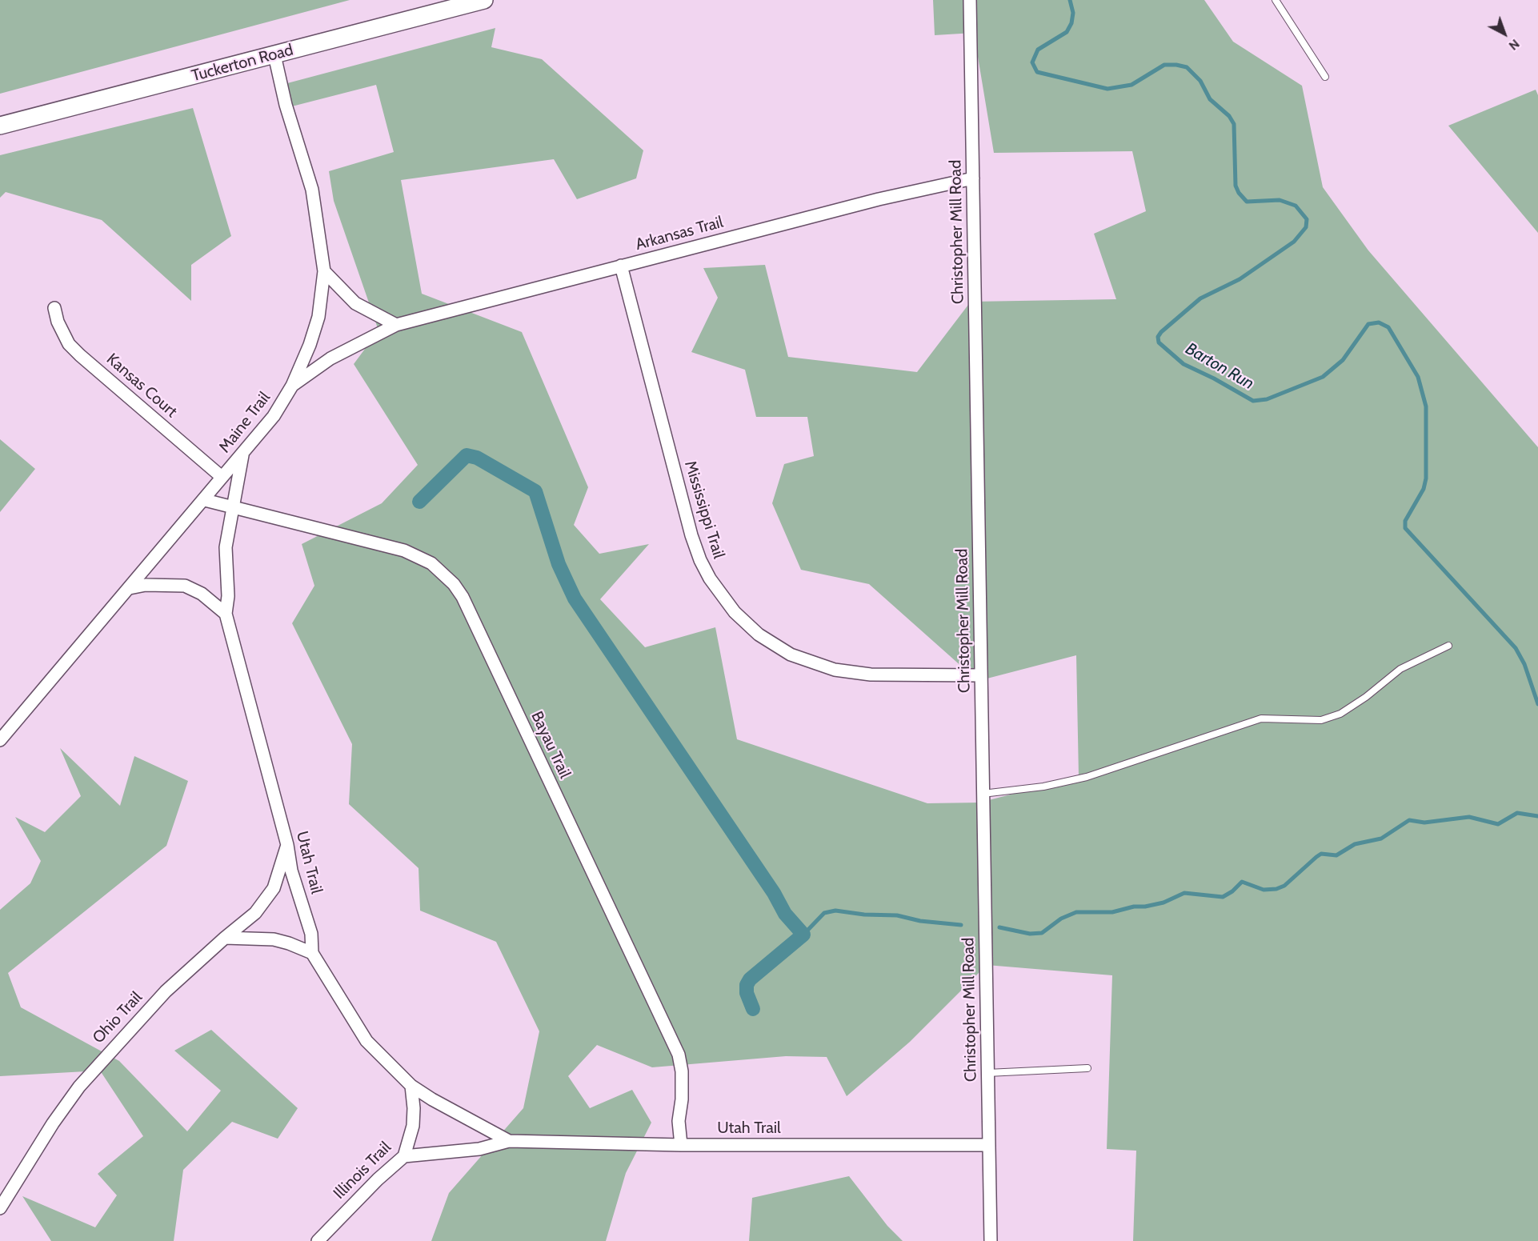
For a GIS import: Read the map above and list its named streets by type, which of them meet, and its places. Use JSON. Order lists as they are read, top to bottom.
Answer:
{
  "streets": {
    "main road": ["Tuckerton Road"],
    "street": [
      "Christopher Mill Road",
      "Arkansas Trail",
      "Kansas Court",
      "Maine Trail",
      "Mississippi Trail",
      "Bayau Trail",
      "Utah Trail",
      "Ohio Trail",
      "Illinois Trail"
    ]
  },
  "crossings": [
    ["Tuckerton Road", "Maine Trail"],
    ["Christopher Mill Road", "Arkansas Trail"],
    ["Christopher Mill Road", "Mississippi Trail"],
    ["Christopher Mill Road", "Utah Trail"],
    ["Arkansas Trail", "Maine Trail"],
    ["Arkansas Trail", "Mississippi Trail"],
    ["Kansas Court", "Maine Trail"],
    ["Maine Trail", "Utah Trail"],
    ["Bayau Trail", "Utah Trail"],
    ["Utah Trail", "Ohio Trail"],
    ["Utah Trail", "Illinois Trail"]
  ],
  "water": ["Barton Run"],
  "north": "bottom right"
}
